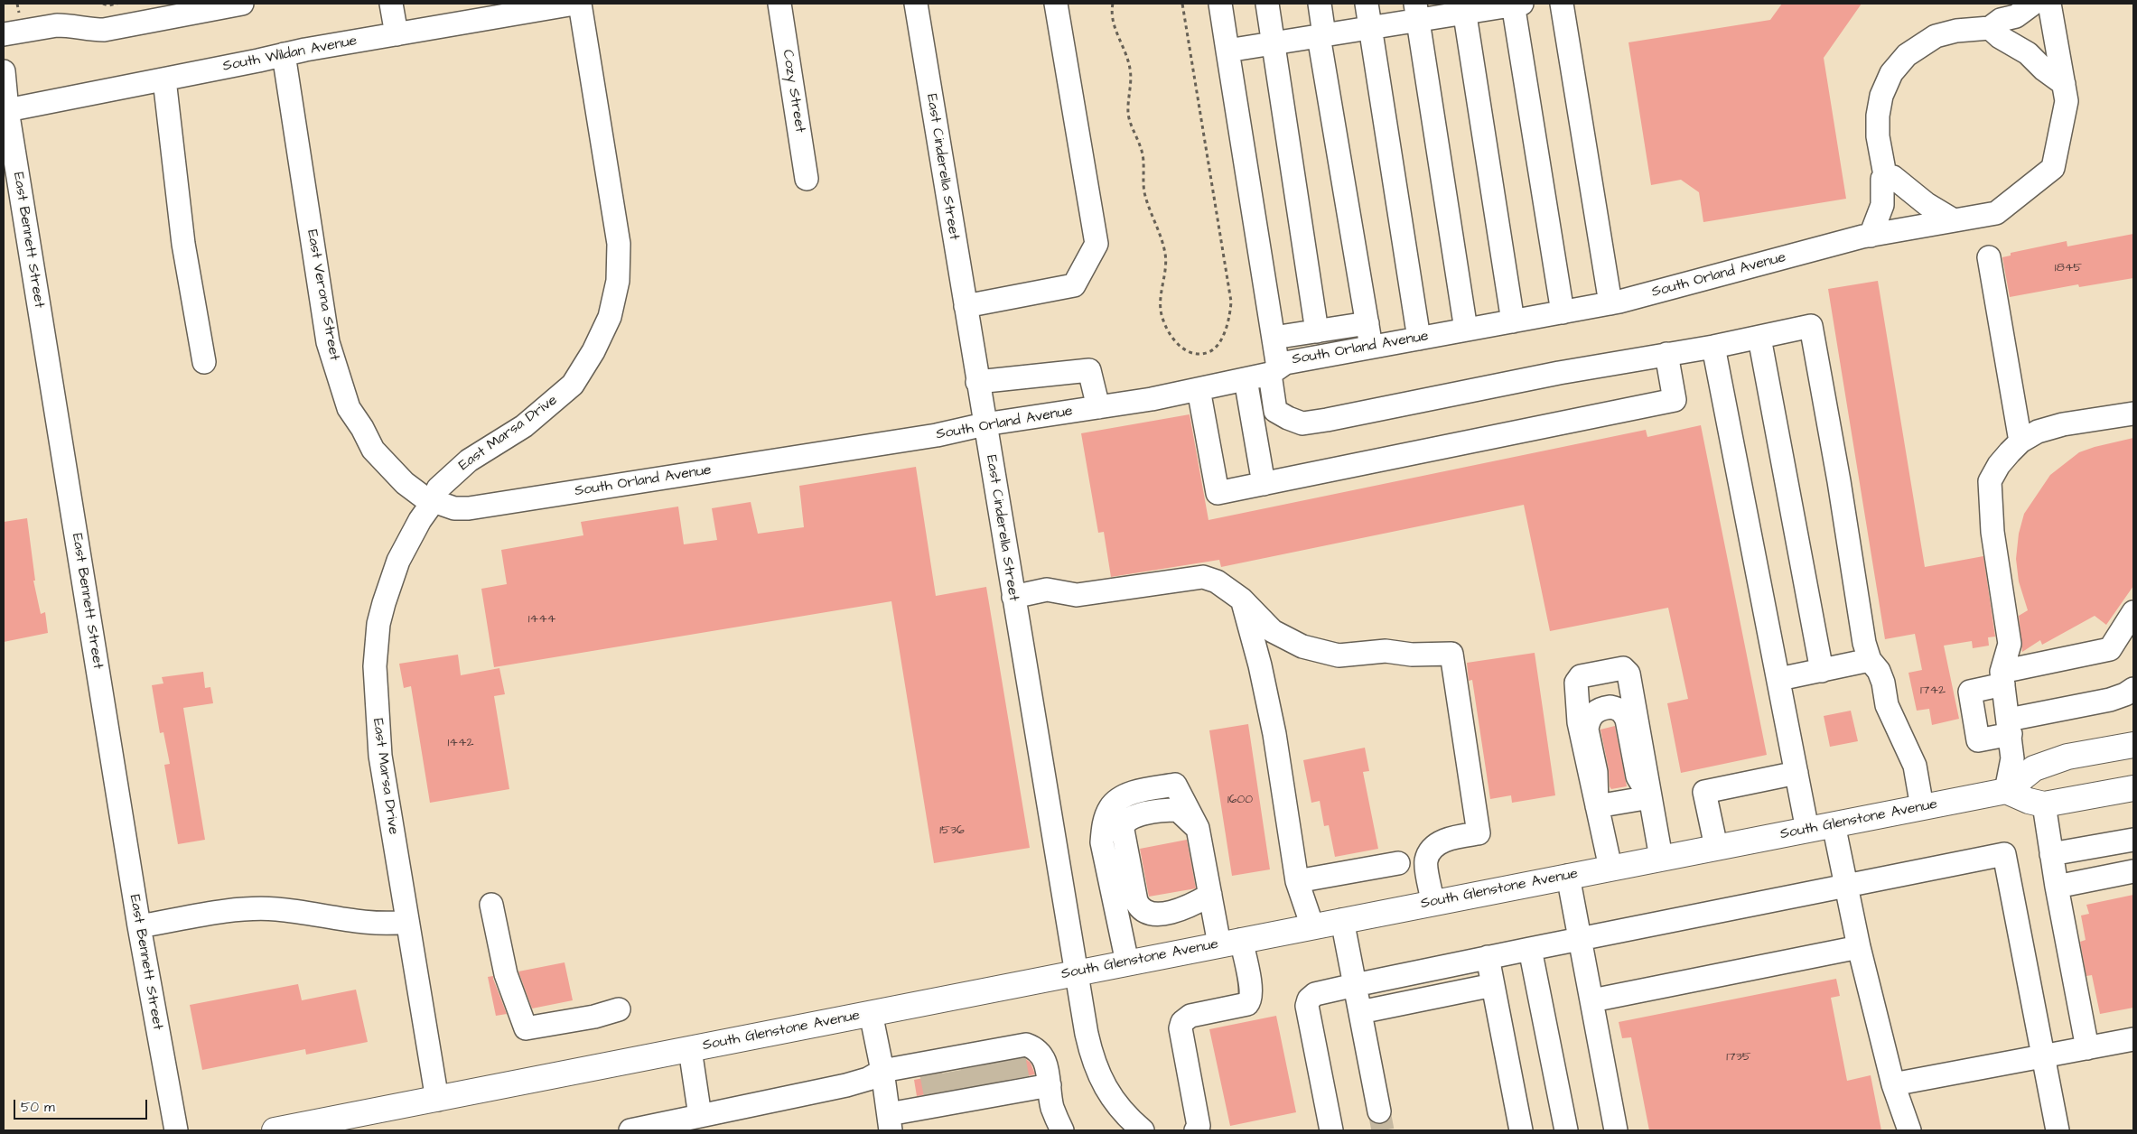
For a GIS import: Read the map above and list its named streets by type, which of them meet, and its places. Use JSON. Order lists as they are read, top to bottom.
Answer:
{
  "streets": {
    "main road": ["South Glenstone Avenue"],
    "street": [
      "South Wildan Avenue",
      "Cozy Street",
      "East Cinderella Street",
      "East Bennett Street",
      "South Orland Avenue",
      "East Verona Street",
      "East Marsa Drive"
    ]
  },
  "crossings": [
    ["South Wildan Avenue", "East Bennett Street"],
    ["South Wildan Avenue", "East Verona Street"],
    ["East Cinderella Street", "South Orland Avenue"],
    ["East Cinderella Street", "South Glenstone Avenue"],
    ["South Orland Avenue", "East Verona Street"],
    ["South Orland Avenue", "East Marsa Drive"],
    ["East Verona Street", "East Marsa Drive"],
    ["East Marsa Drive", "South Glenstone Avenue"]
  ],
  "house_numbers": [
    "1845",
    "1444",
    "1742",
    "1442",
    "1600",
    "1536",
    "1735"
  ],
  "scale_bar": "50 m"
}
